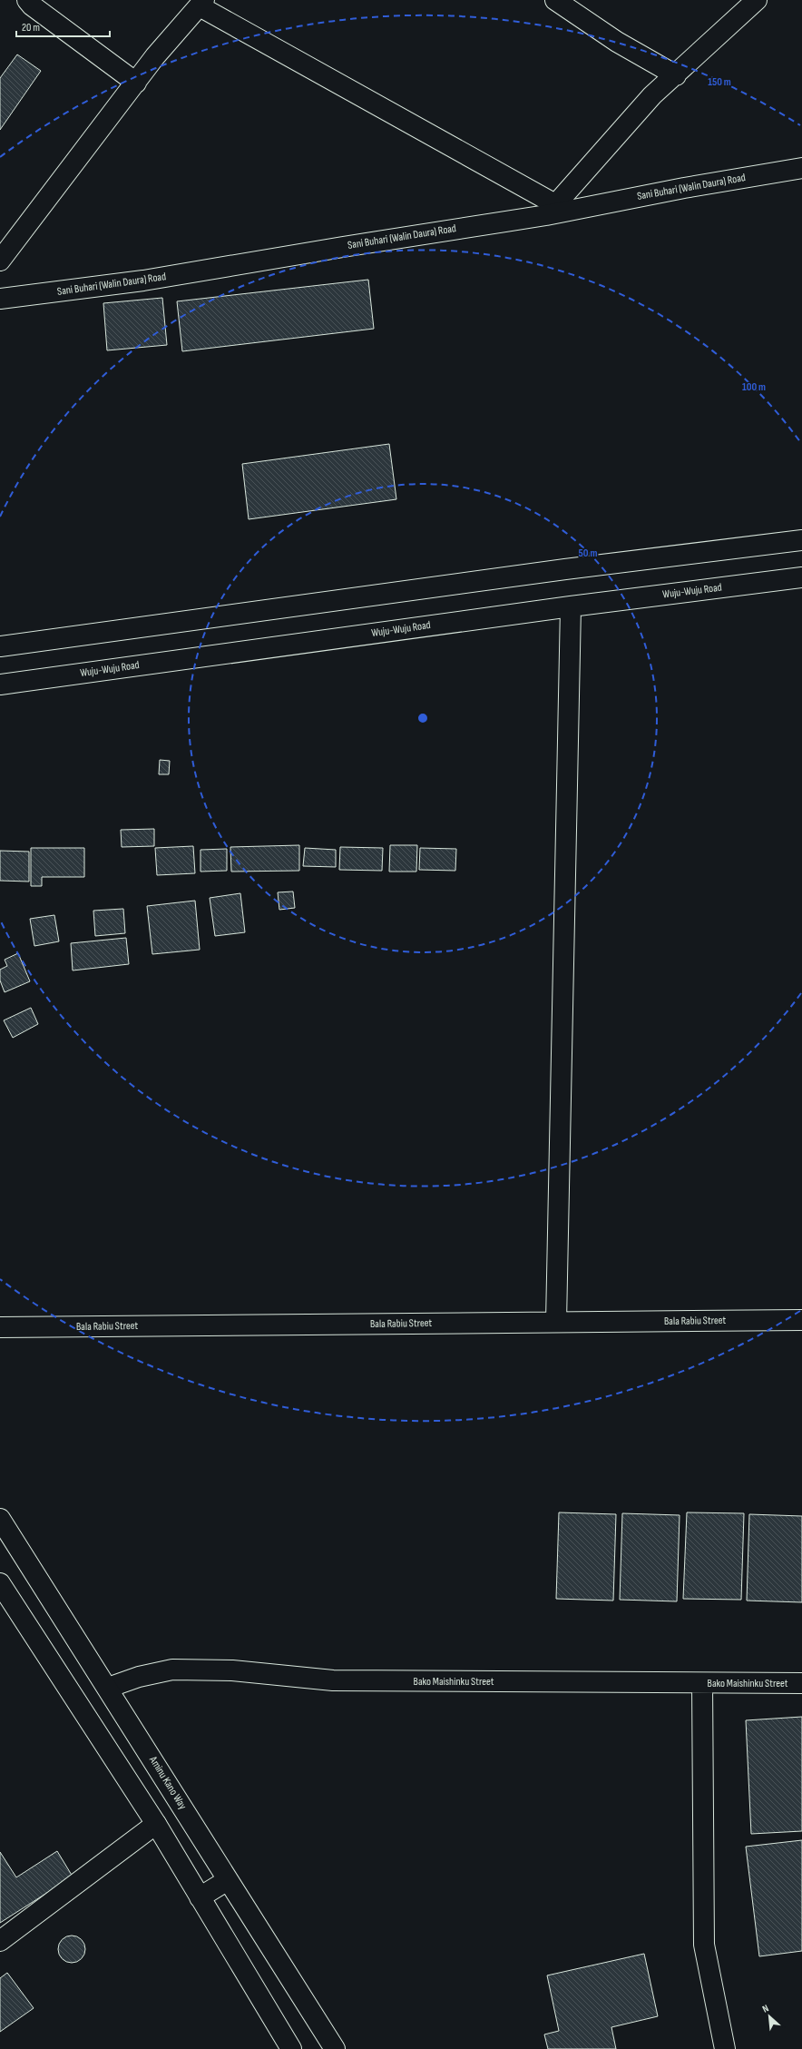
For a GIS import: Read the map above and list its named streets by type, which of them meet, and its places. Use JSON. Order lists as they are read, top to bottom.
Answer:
{
  "streets": {
    "street": [
      "Sani Buhari (Walin Daura) Road",
      "Wuju-Wuju Road",
      "Bala Rabiu Street",
      "Bako Maishinku Street",
      "Aminu Kano Way"
    ]
  },
  "crossings": [
    ["Bako Maishinku Street", "Aminu Kano Way"]
  ],
  "scale_bar": "20 m",
  "north": "top left",
  "rings": ["150 m", "100 m", "50 m"]
}
